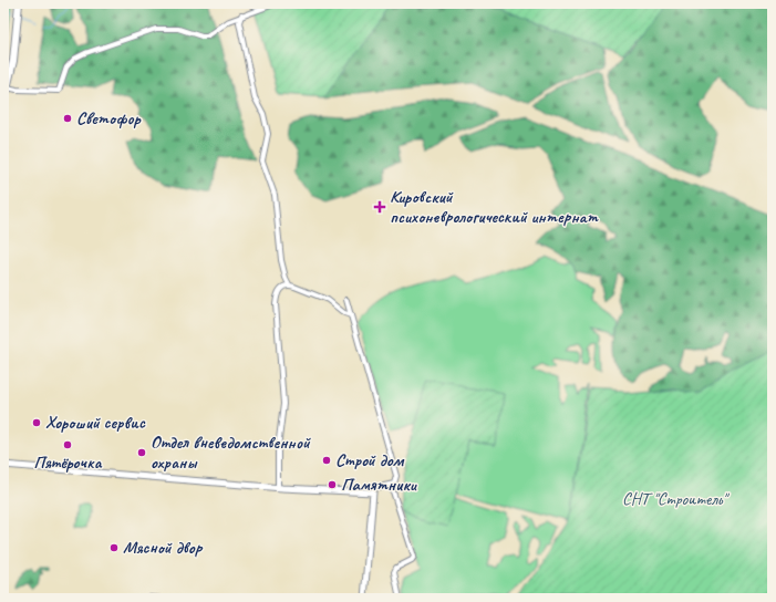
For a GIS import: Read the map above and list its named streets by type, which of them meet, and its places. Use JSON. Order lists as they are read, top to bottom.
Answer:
{
  "parks": ["СНТ \"Строитель\""],
  "places": {
    "other": [
      "Светофор",
      "Хороший сервис",
      "Пятёрочка",
      "Отдел вневедомственной охраны",
      "Строй дом",
      "Памятники",
      "Мясной двор"
    ],
    "health": ["Кировский психоневрологический интернат"]
  }
}
